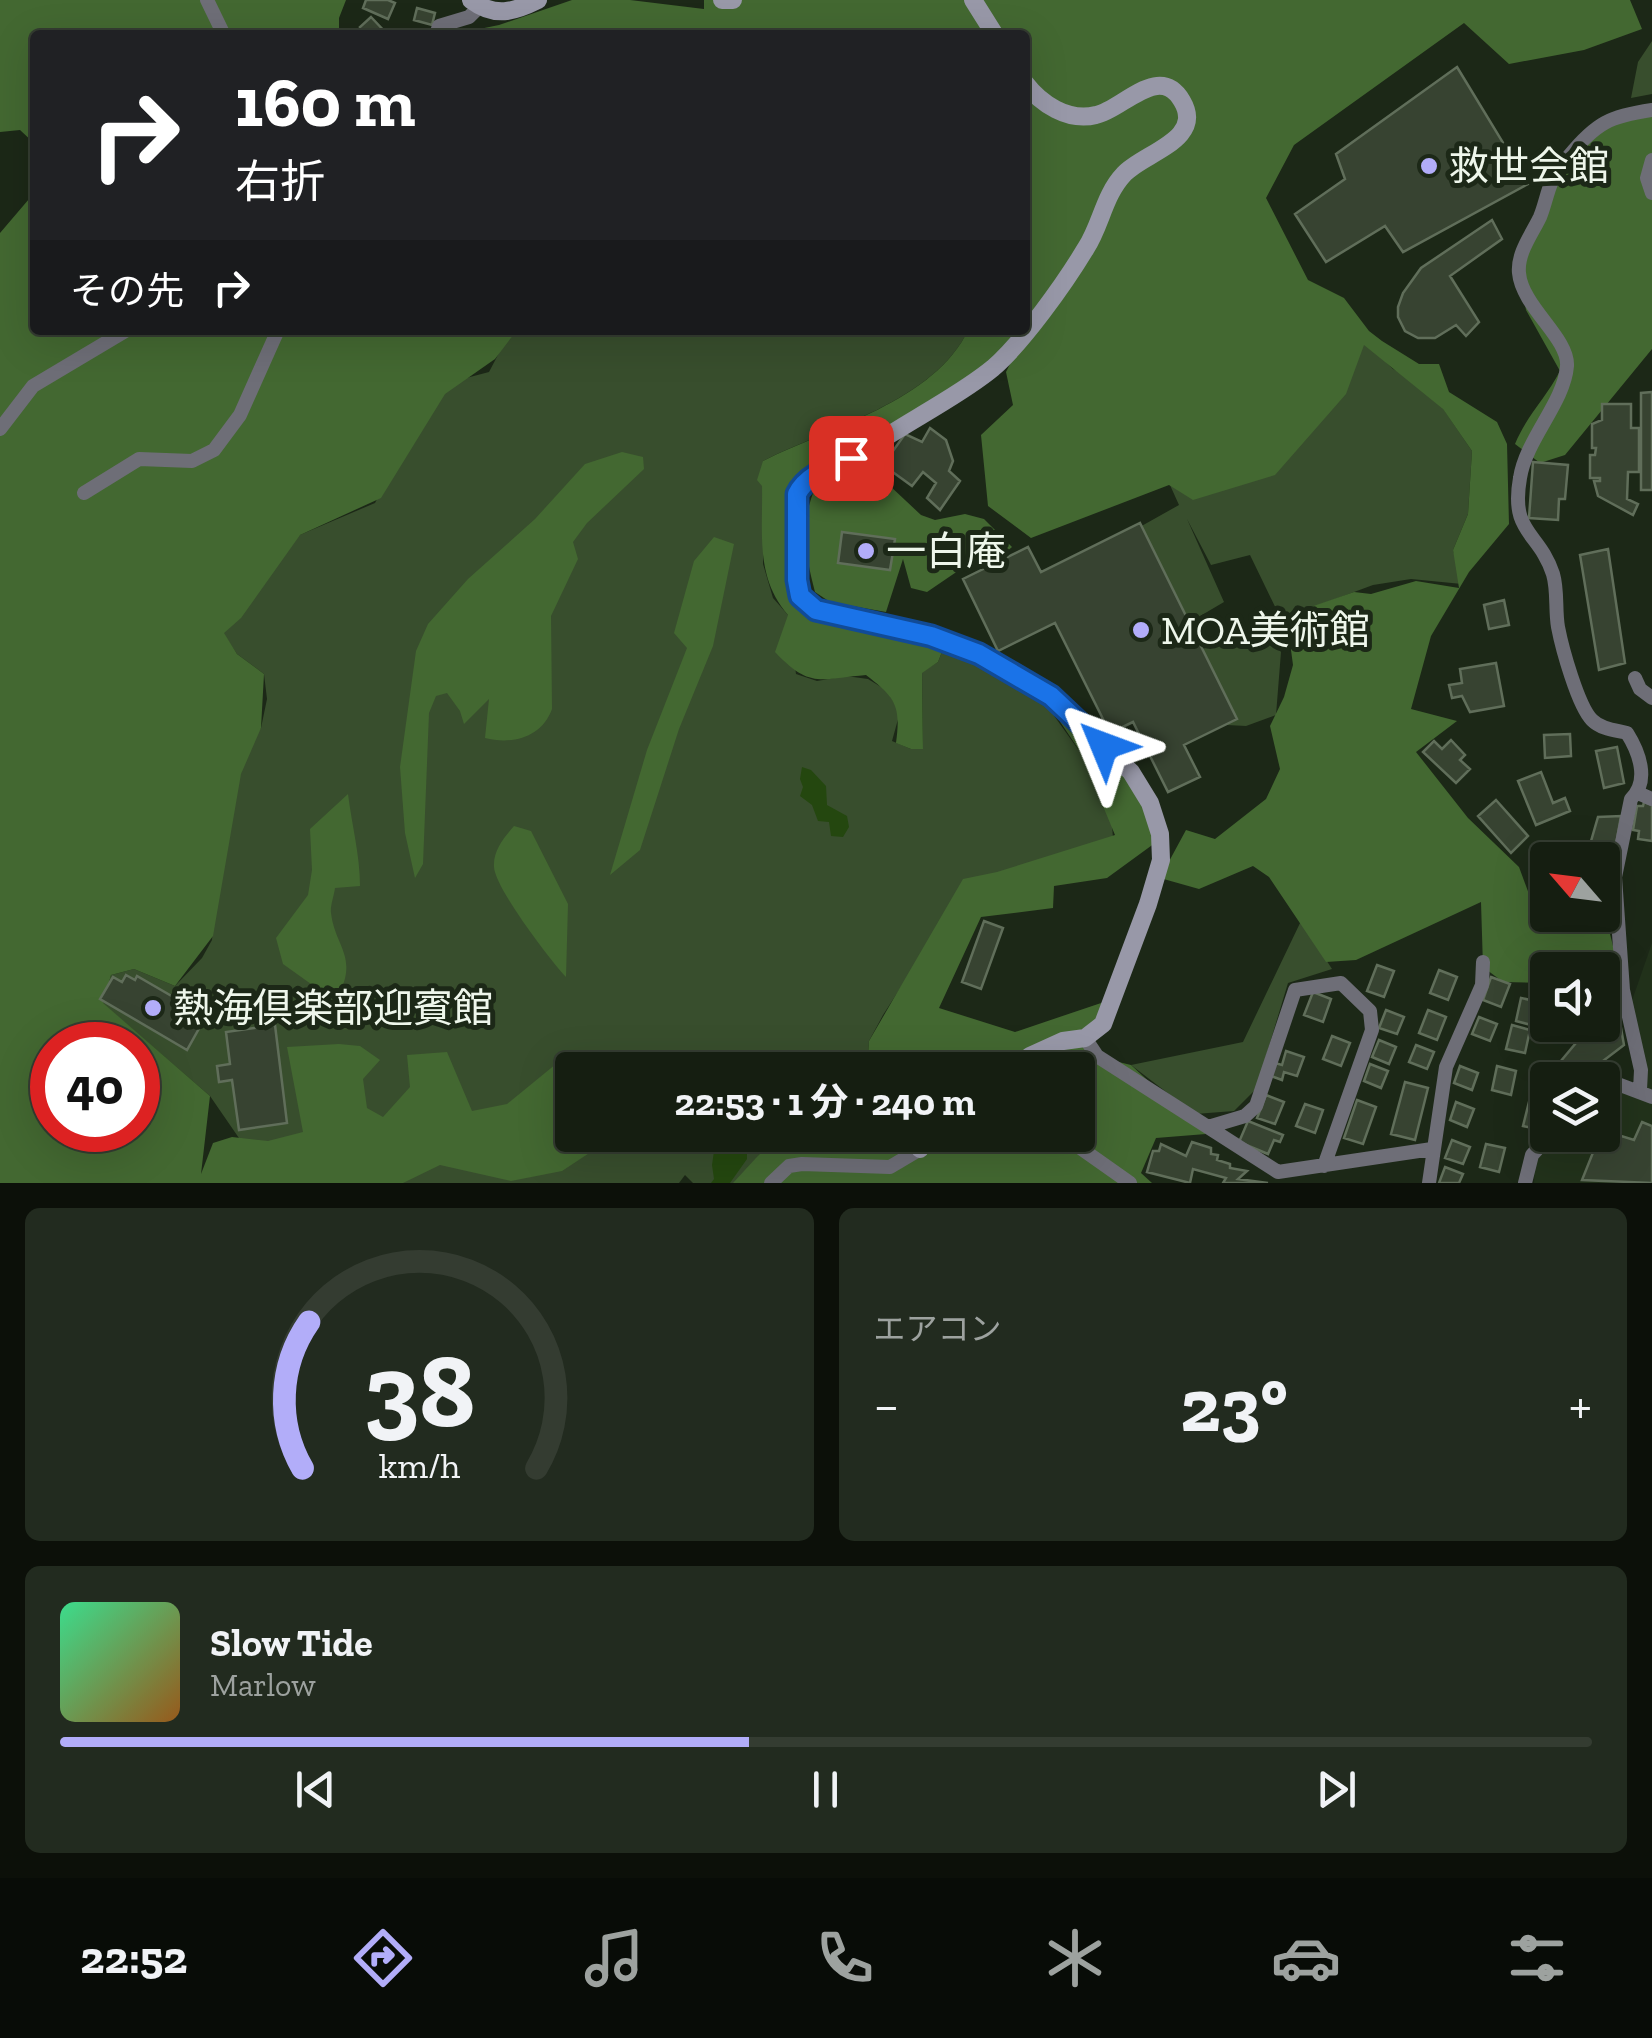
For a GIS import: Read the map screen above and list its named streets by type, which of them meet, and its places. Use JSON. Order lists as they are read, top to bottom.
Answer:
{
  "places": [
    "救世会館",
    "一白庵",
    "MOA美術館",
    "熱海倶楽部迎賓館"
  ],
  "north": "top left",
  "page": {
    "turn": ["160 m", "右折"],
    "then": "その先",
    "limit": "40",
    "trip": "22:53 · 1 分 · 240 m",
    "tile": "エアコン",
    "heat": ["−", "23°", "+"],
    "song": ["Slow Tide", "Marlow"],
    "tabs": "22:52",
    "gauge": ["38", "km/h"]
  }
}
